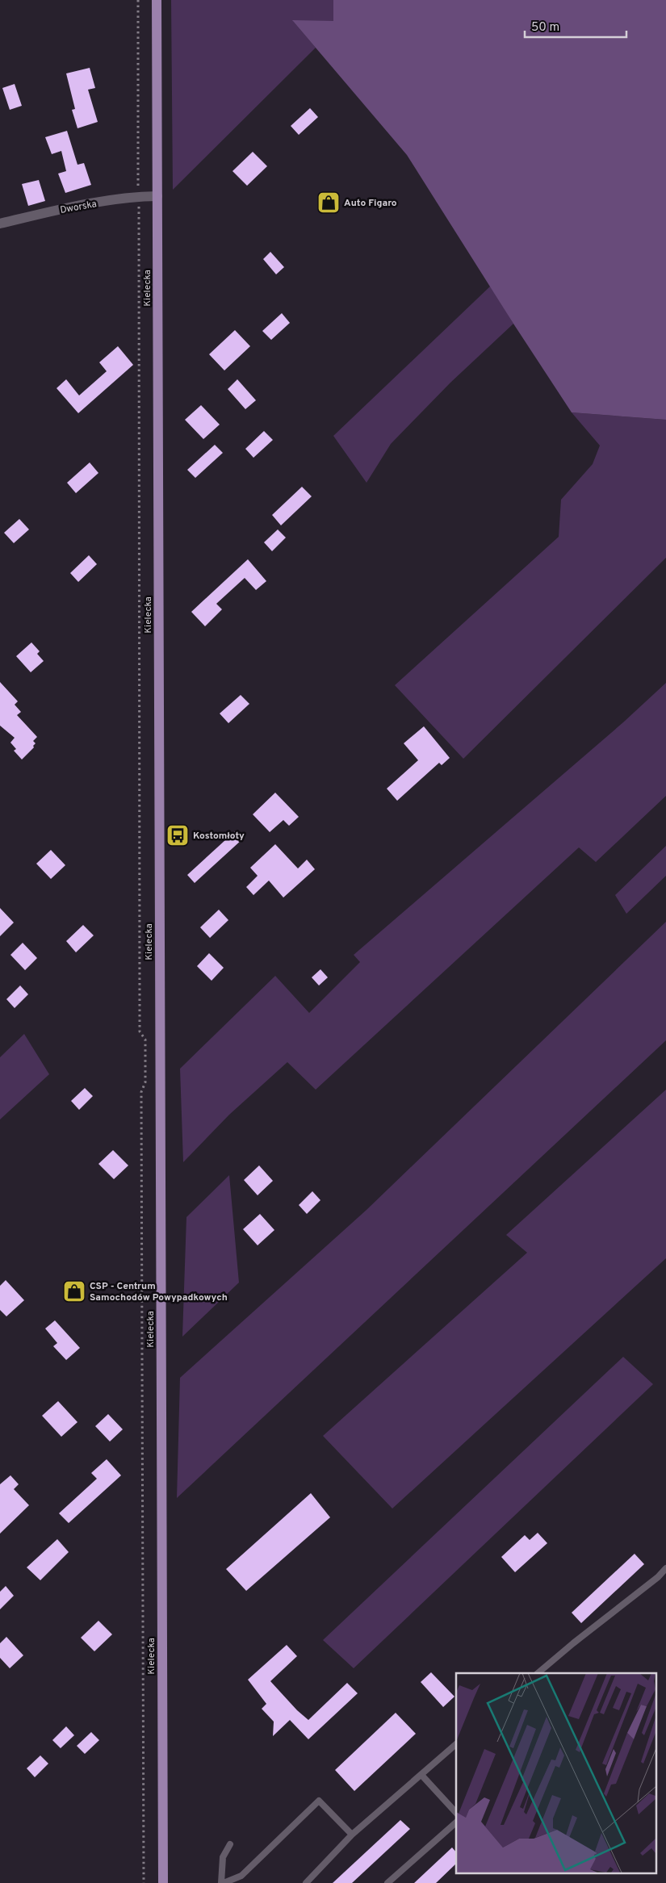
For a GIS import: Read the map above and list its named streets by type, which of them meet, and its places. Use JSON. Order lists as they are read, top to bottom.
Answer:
{
  "streets": {
    "main road": ["Kielecka"],
    "street": ["Dworska"]
  },
  "crossings": [
    ["Dworska", "Kielecka"]
  ],
  "places": {
    "shop": ["Auto Figaro", "CSP - Centrum Samochodów Powypadkowych"],
    "bus stop": ["Kostomłoty"]
  },
  "scale_bar": "50 m"
}
